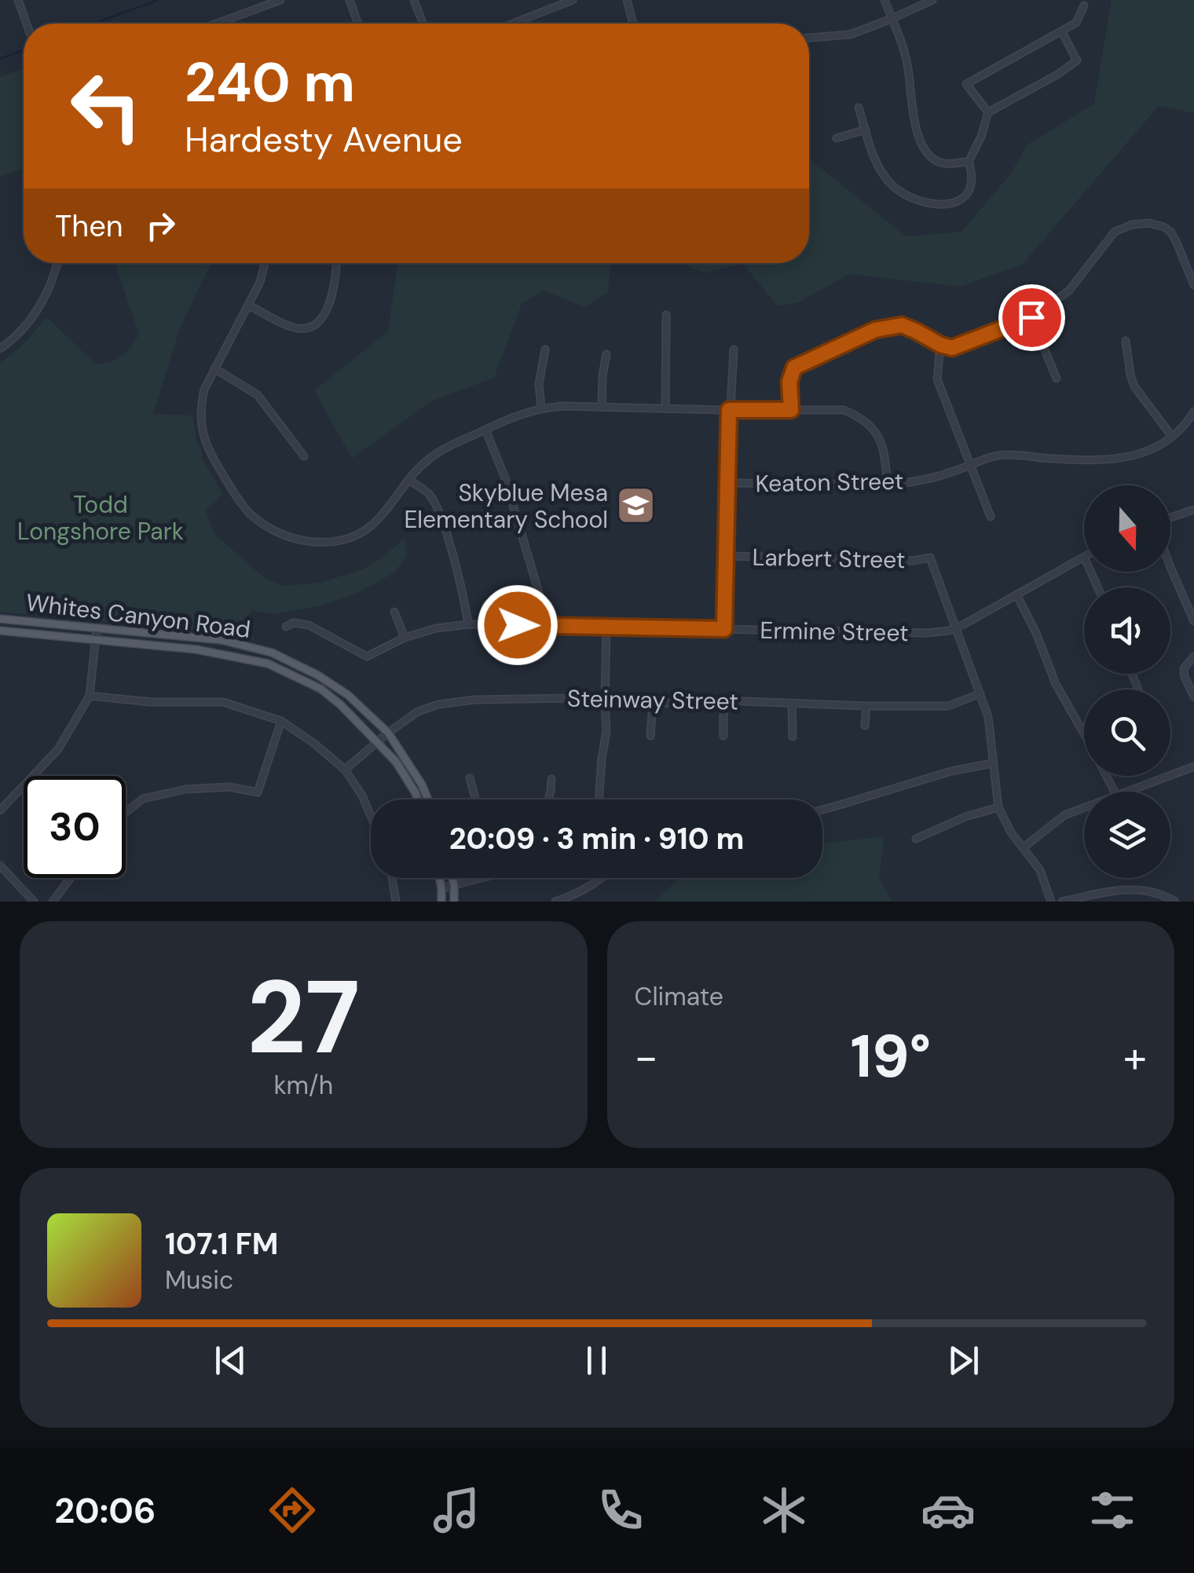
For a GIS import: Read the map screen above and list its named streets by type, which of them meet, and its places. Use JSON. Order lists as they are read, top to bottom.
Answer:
{
  "streets": {
    "main road": ["Whites Canyon Road"],
    "street": [
      "Keaton Street",
      "Larbert Street",
      "Ermine Street",
      "Steinway Street"
    ]
  },
  "crossings": [
    ["Larbert Street", "Ermine Street"],
    ["Whites Canyon Road", "Steinway Street"]
  ],
  "parks": ["Todd Longshore Park"],
  "places": {
    "school or university": ["Skyblue Mesa Elementary School"]
  },
  "north": "bottom",
  "page": {
    "turn": ["240 m", "Hardesty Avenue"],
    "then": "Then",
    "limit": "30",
    "trip": "20:09 · 3 min · 910 m",
    "tile": [
      ["27", "km/h"],
      "Climate"
    ],
    "heat": ["−", "19°", "+"],
    "song": ["107.1 FM", "Music"],
    "tabs": "20:06"
  }
}
